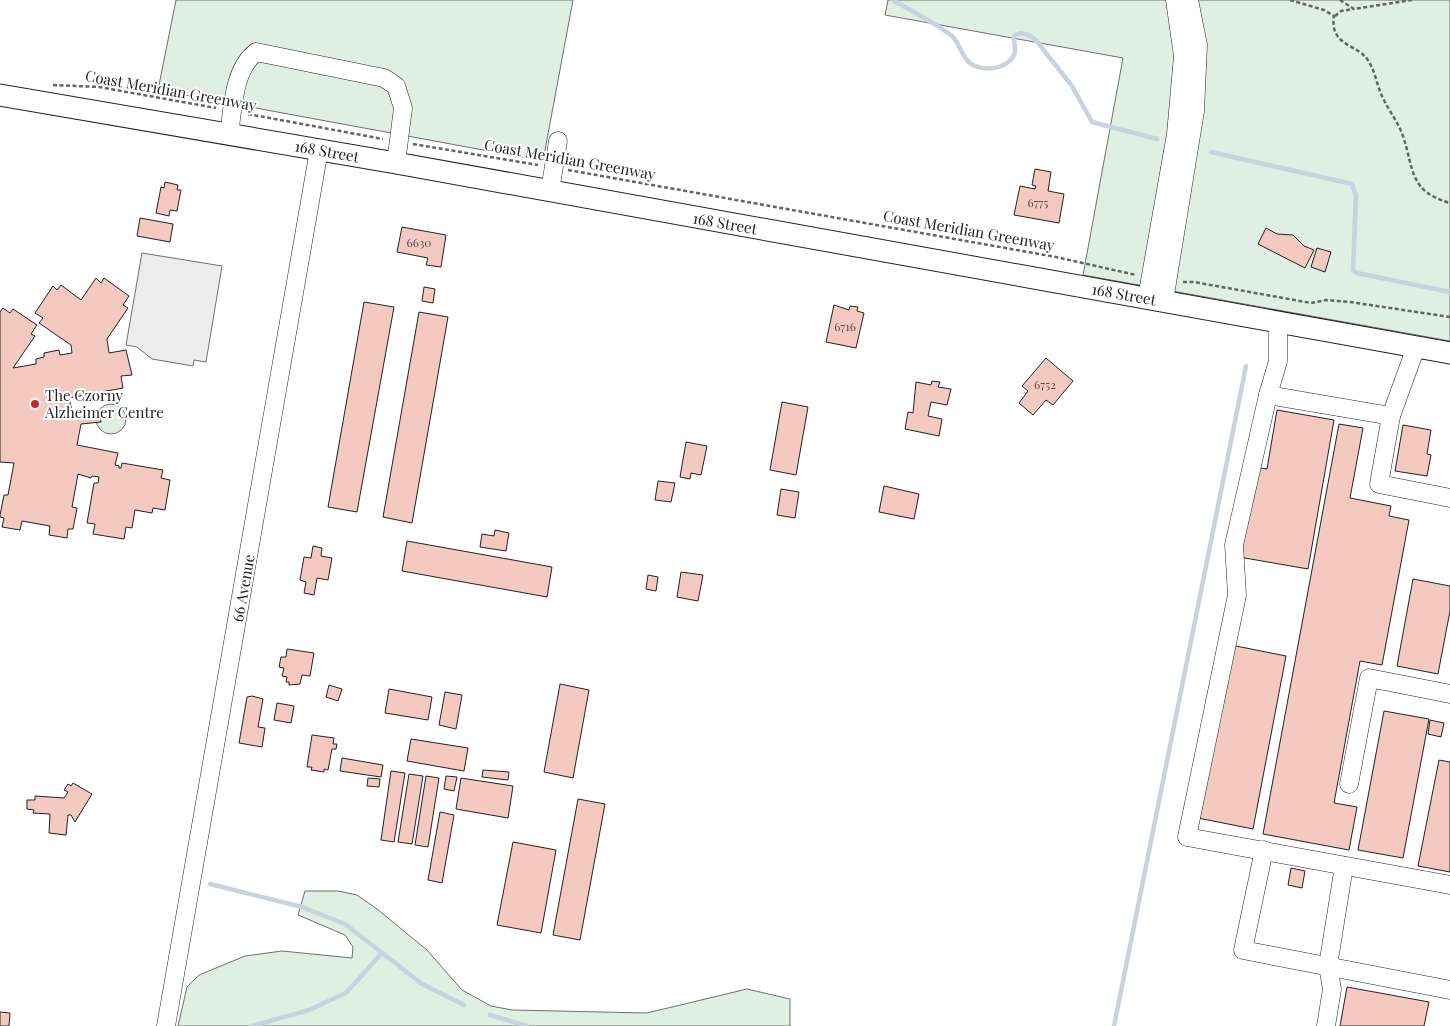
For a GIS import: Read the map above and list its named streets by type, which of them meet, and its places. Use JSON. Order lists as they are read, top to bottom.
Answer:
{
  "streets": {
    "main road": ["168 Street"],
    "street": ["66 Avenue"],
    "path": ["Coast Meridian Greenway"]
  },
  "crossings": [
    ["168 Street", "66 Avenue"]
  ],
  "places": ["The Czorny Alzheimer Centre"],
  "house_numbers": [
    "6775",
    "6630",
    "6716",
    "6752"
  ]
}
